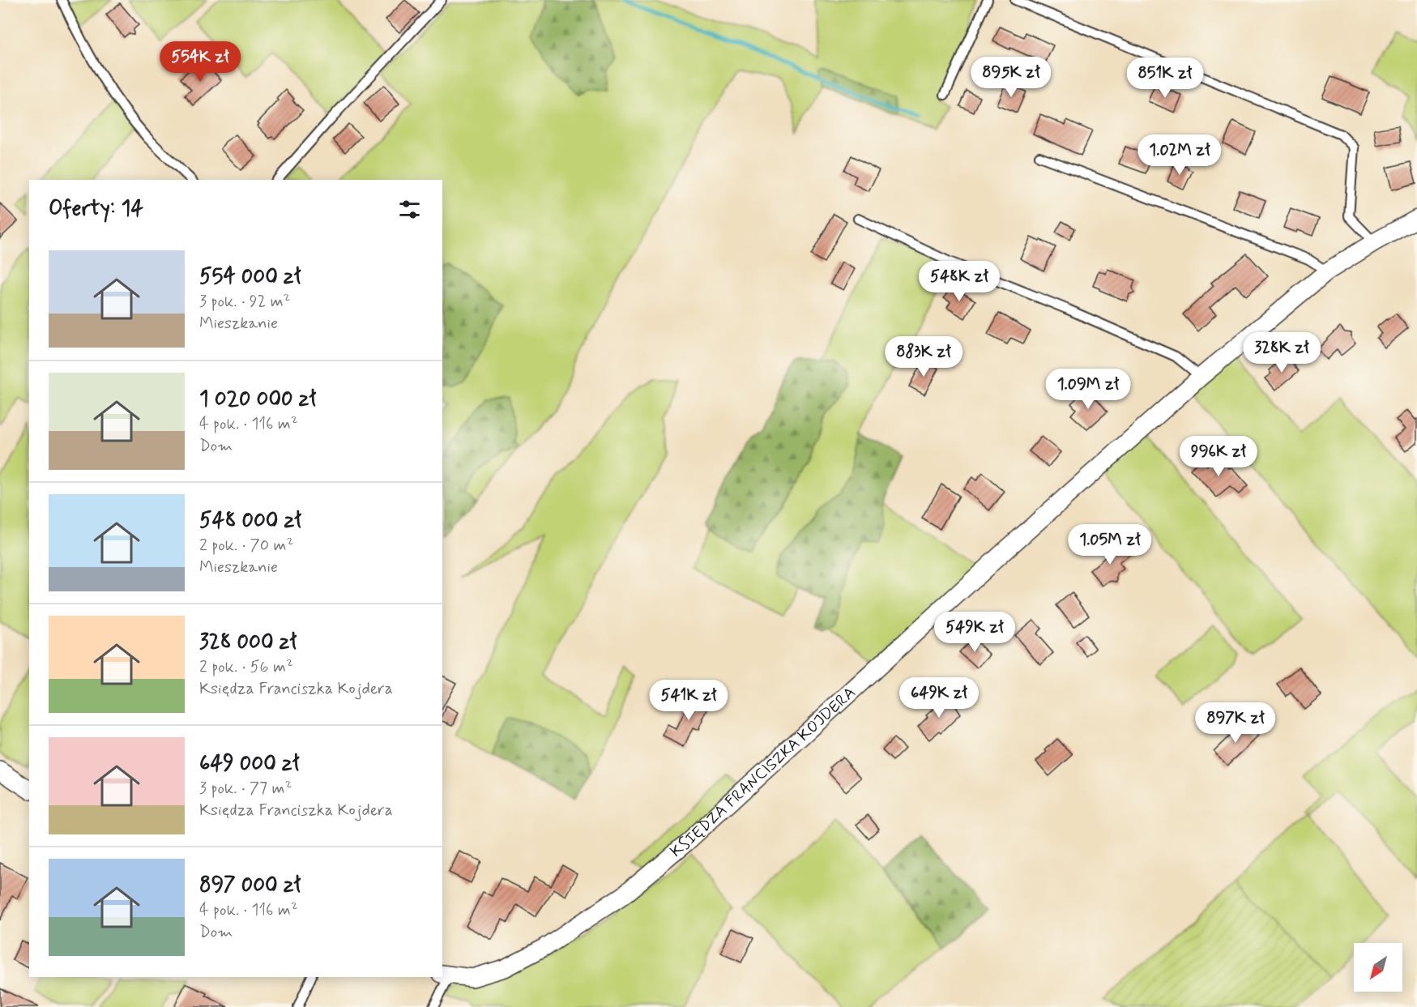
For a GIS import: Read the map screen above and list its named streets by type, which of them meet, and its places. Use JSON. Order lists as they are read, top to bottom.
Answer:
{
  "streets": {
    "street": ["KSIĘDZA FRANCISZKA KOJDERA"]
  },
  "north": "bottom left",
  "page": {
    "price": [
      "554K zł",
      "895K zł",
      "851K zł",
      "1.02M zł",
      "548K zł",
      "328K zł",
      "883K zł",
      "1.09M zł",
      "996K zł",
      "1.05M zł",
      "549K zł",
      "649K zł",
      "541K zł",
      "897K zł"
    ],
    "heading": "Oferty: 14",
    "list": [
      {
        "name": "554 000 zł",
        "note": "3 pok. · 92 m² · Mieszkanie"
      },
      {
        "name": "1 020 000 zł",
        "note": "4 pok. · 116 m² · Dom"
      },
      {
        "name": "548 000 zł",
        "note": "2 pok. · 70 m² · Mieszkanie"
      },
      {
        "name": "328 000 zł",
        "note": "2 pok. · 56 m² · Księdza Franciszka Kojdera"
      },
      {
        "name": "649 000 zł",
        "note": "3 pok. · 77 m² · Księdza Franciszka Kojdera"
      },
      {
        "name": "897 000 zł",
        "note": "4 pok. · 116 m² · Dom"
      }
    ]
  }
}
